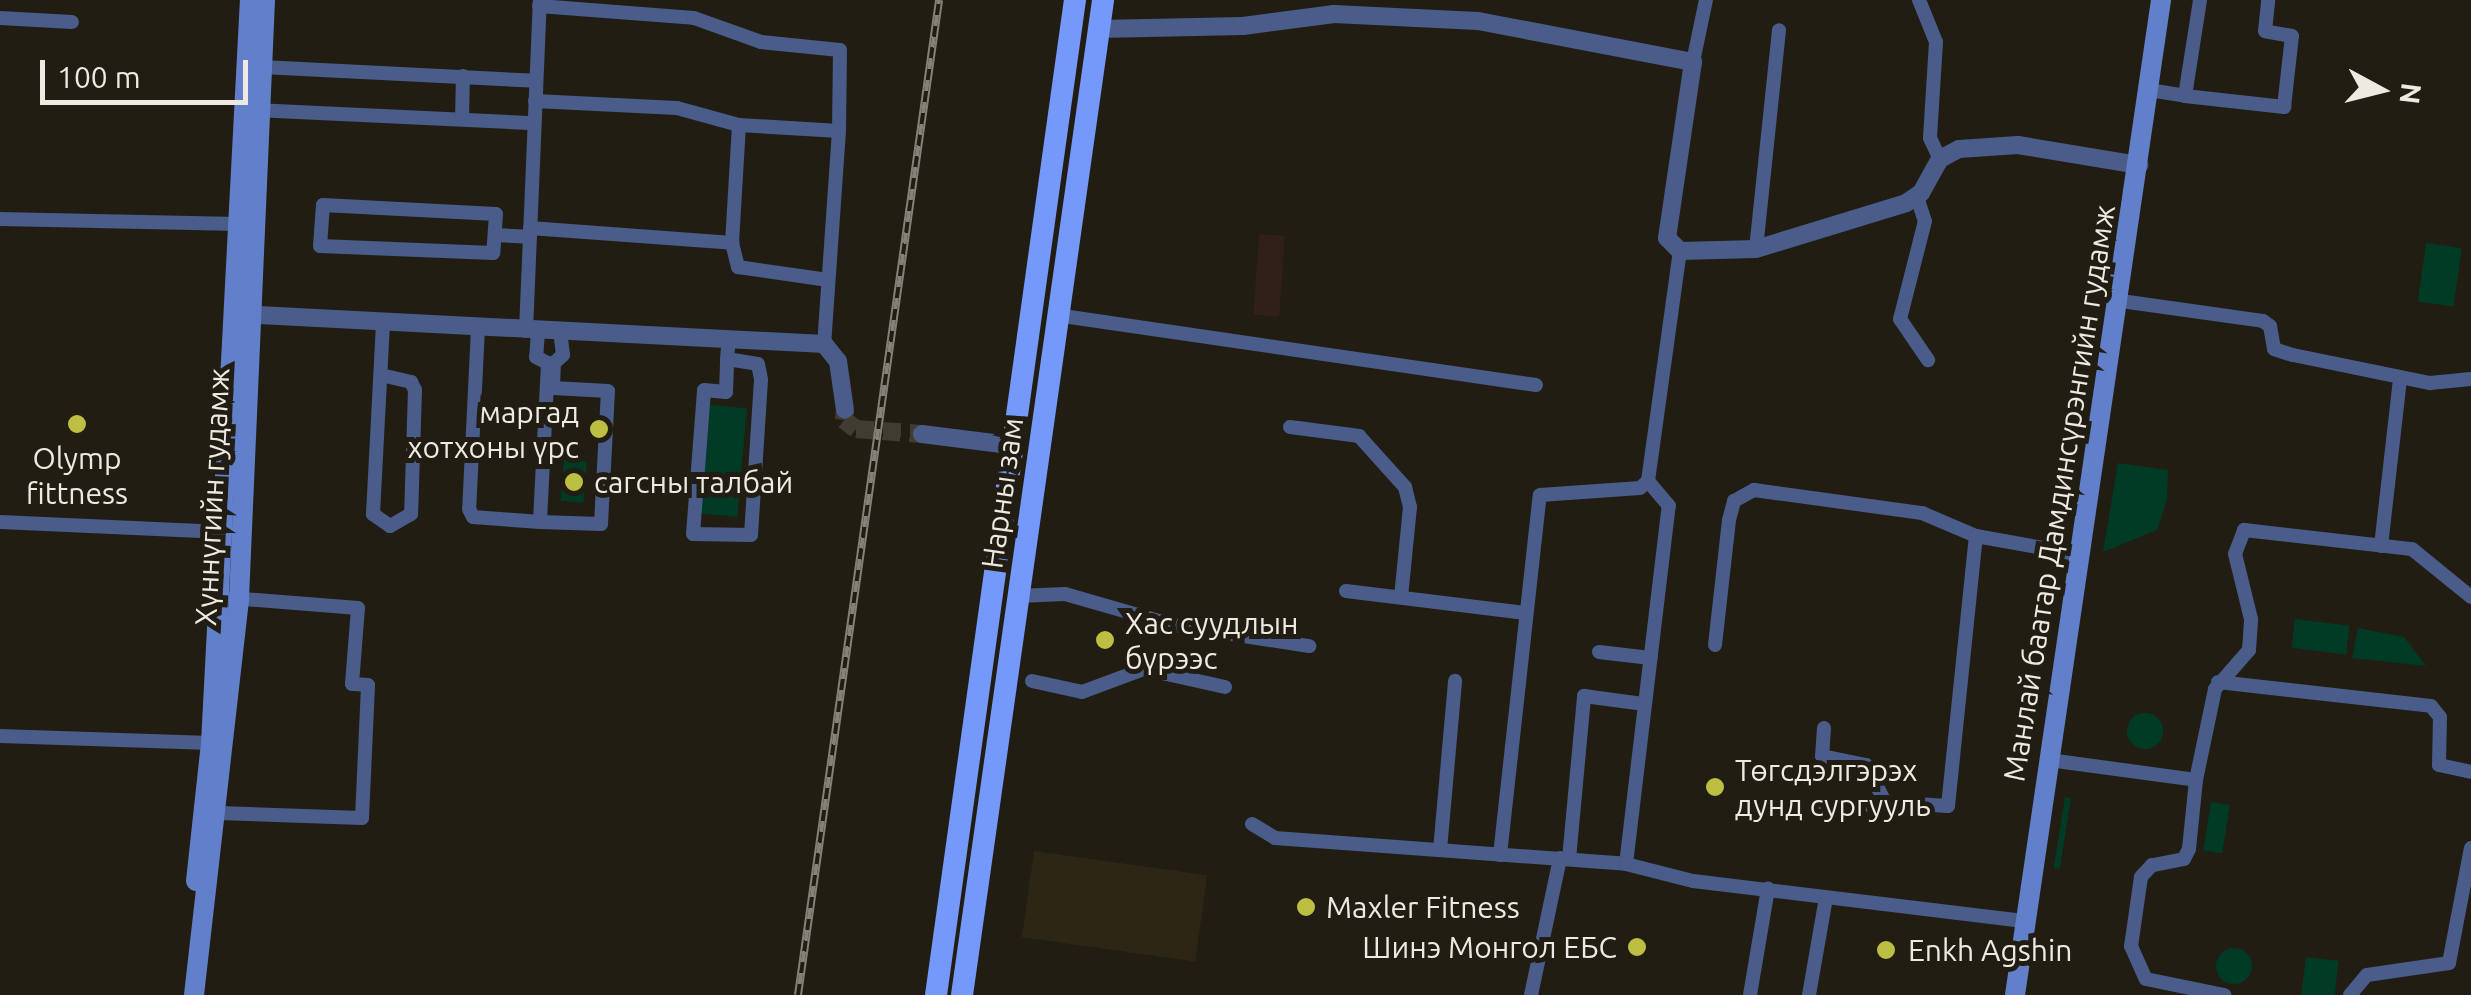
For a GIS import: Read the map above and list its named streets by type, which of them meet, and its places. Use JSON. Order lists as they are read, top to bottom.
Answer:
{
  "streets": {
    "main road": ["Нарны зам", "Манлай баатар Дамдинсүрэнгийн гудамж", "Хүннүгийн гудамж"]
  },
  "places": [
    "Olymp fittness",
    "маргад хотхоны үрс",
    "сагсны талбай",
    "Хас суудлын бүрээс",
    "Төгсдэлгэрэх дунд сургууль",
    "Maxler Fitness",
    "Шинэ Монгол ЕБС",
    "Enkh Agshin"
  ],
  "scale_bar": "100 m",
  "north": "right"
}
